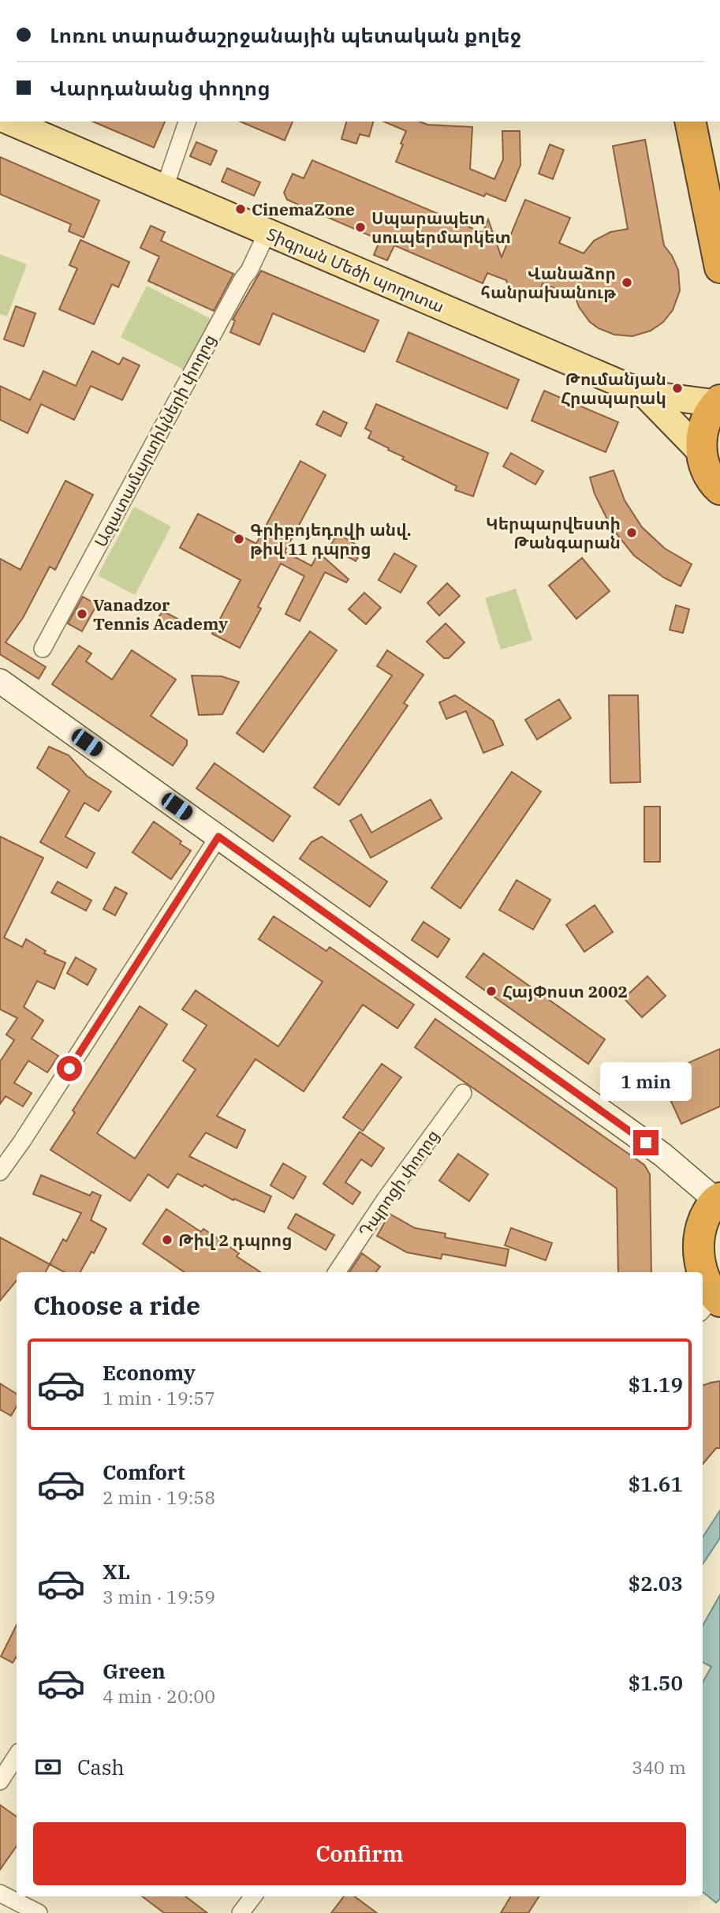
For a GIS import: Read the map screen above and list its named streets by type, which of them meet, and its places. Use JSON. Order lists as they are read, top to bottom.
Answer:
{
  "streets": {
    "main road": ["Տիգրան Մեծի պողոտա"],
    "street": ["Ազատամարտիկների փողոց", "Դպրոցի փողոց"]
  },
  "crossings": [
    ["Տիգրան Մեծի պողոտա", "Ազատամարտիկների փողոց"]
  ],
  "places": [
    "CinemaZone",
    "Սպարապետ սուպերմարկետ",
    "Վանաձոր հանրախանութ",
    "Թումանյան Հրապարակ",
    "Կերպարվեստի Թանգարան",
    "Գրիբոյեդովի անվ. թիվ 11 դպրոց",
    "Vanadzor Tennis Academy",
    "ՀայՓոստ 2002",
    "Թիվ 2 դպրոց"
  ],
  "page": {
    "banner": ["Լոռու տարածաշրջանային պետական քոլեջ", "Վարդանանց փողոց"],
    "bubble": "1 min",
    "heading": "Choose a ride",
    "list": [
      {
        "name": "Economy",
        "note": "1 min · 19:57",
        "value": "$1.19"
      },
      {
        "name": "Comfort",
        "note": "2 min · 19:58",
        "value": "$1.61"
      },
      {
        "name": "XL",
        "note": "3 min · 19:59",
        "value": "$2.03"
      },
      {
        "name": "Green",
        "note": "4 min · 20:00",
        "value": "$1.50"
      }
    ],
    "pay": ["Cash", "340 m"],
    "buttons": "Confirm"
  }
}
